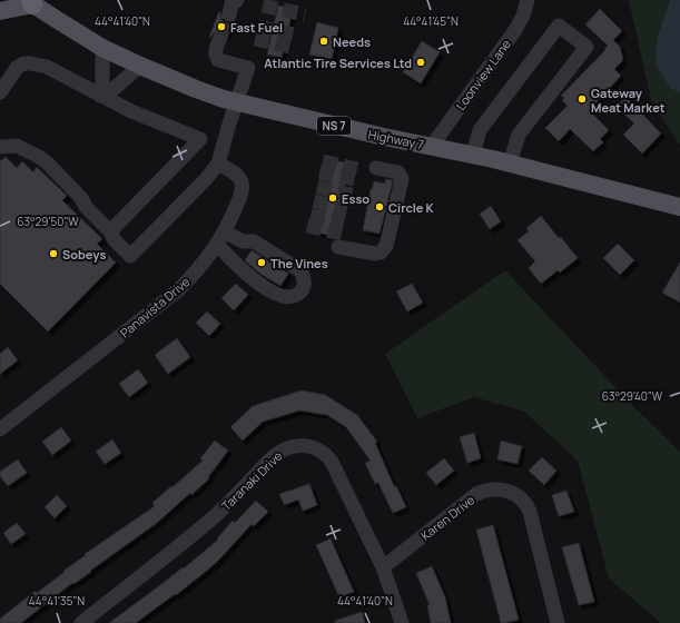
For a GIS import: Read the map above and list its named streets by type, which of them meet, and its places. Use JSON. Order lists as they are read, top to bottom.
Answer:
{
  "streets": {
    "main road": ["NS 7", "Highway 7"],
    "street": [
      "Loonview Lane",
      "Panavista Drive",
      "Taranaki Drive",
      "Karen Drive"
    ]
  },
  "crossings": [
    ["Loonview Lane", "Highway 7"],
    ["Taranaki Drive", "Karen Drive"]
  ],
  "places": [
    "Fast Fuel",
    "Needs",
    "Atlantic Tire Services Ltd",
    "Gateway Meat Market",
    "Esso",
    "Circle K",
    "Sobeys",
    "The Vines"
  ],
  "coordinates": [
    "44°41'40\"N",
    "44°41'45\"N",
    "63°29'50\"W",
    "63°29'40\"W",
    "44°41'35\"N"
  ]
}
